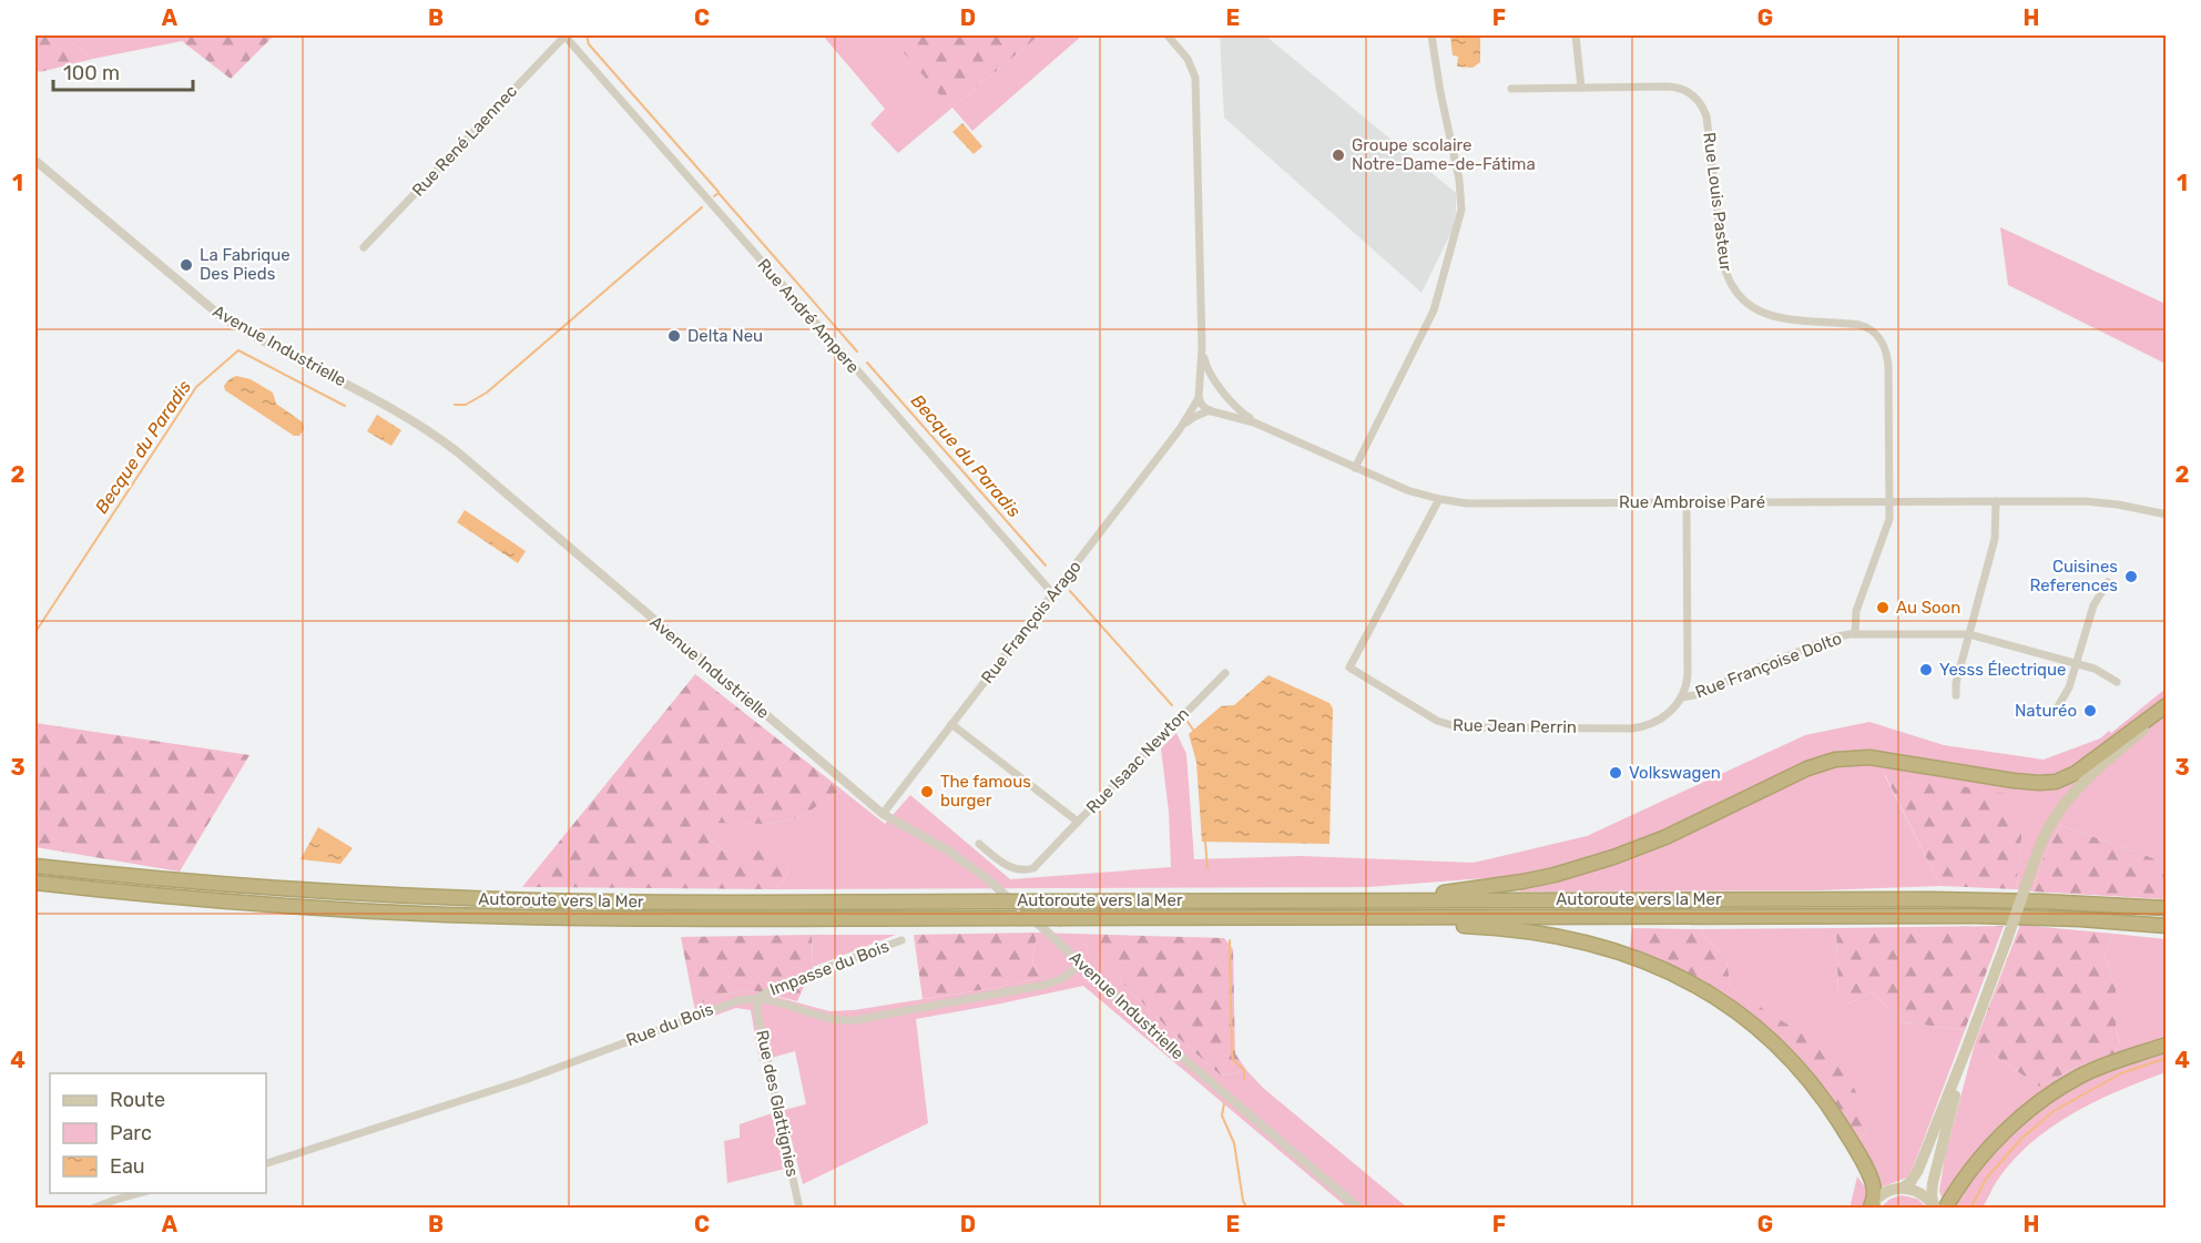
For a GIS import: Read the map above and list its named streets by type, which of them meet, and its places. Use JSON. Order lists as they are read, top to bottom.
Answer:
{
  "streets": {
    "highway": ["Autoroute vers la Mer"],
    "street": [
      "Rue René Laennec",
      "Rue Louis Pasteur",
      "Rue André Ampere",
      "Avenue Industrielle",
      "Rue Ambroise Paré",
      "Rue François Arago",
      "Rue Françoise Dolto",
      "Rue Jean Perrin",
      "Rue Isaac Newton",
      "Impasse du Bois",
      "Rue du Bois",
      "Rue des Glattignies"
    ]
  },
  "crossings": [
    ["Rue René Laennec", "Rue André Ampere"],
    ["Rue Louis Pasteur", "Rue Ambroise Paré"],
    ["Rue Louis Pasteur", "Rue Françoise Dolto"],
    ["Rue André Ampere", "Rue François Arago"],
    ["Avenue Industrielle", "Rue François Arago"],
    ["Avenue Industrielle", "Rue du Bois"],
    ["Rue Ambroise Paré", "Rue François Arago"],
    ["Rue Ambroise Paré", "Rue Jean Perrin"],
    ["Rue François Arago", "Rue Isaac Newton"],
    ["Rue Françoise Dolto", "Rue Jean Perrin"],
    ["Impasse du Bois", "Rue du Bois"],
    ["Impasse du Bois", "Rue des Glattignies"],
    ["Rue du Bois", "Rue des Glattignies"]
  ],
  "water": ["Becque du Paradis"],
  "places": [
    "Groupe scolaire Notre-Dame-de-Fátima",
    "La Fabrique Des Pieds",
    "Delta Neu",
    "Cuisines References",
    "Au Soon",
    "Yesss Électrique",
    "Naturéo",
    "Volkswagen",
    "The famous burger"
  ],
  "legend": ["Route", "Parc", "Eau"],
  "scale_bar": "100 m",
  "grid": {
    "columns": [
      "A",
      "B",
      "C",
      "D",
      "E",
      "F",
      "G",
      "H"
    ],
    "rows": [
      "1",
      "2",
      "3",
      "4"
    ]
  }
}
